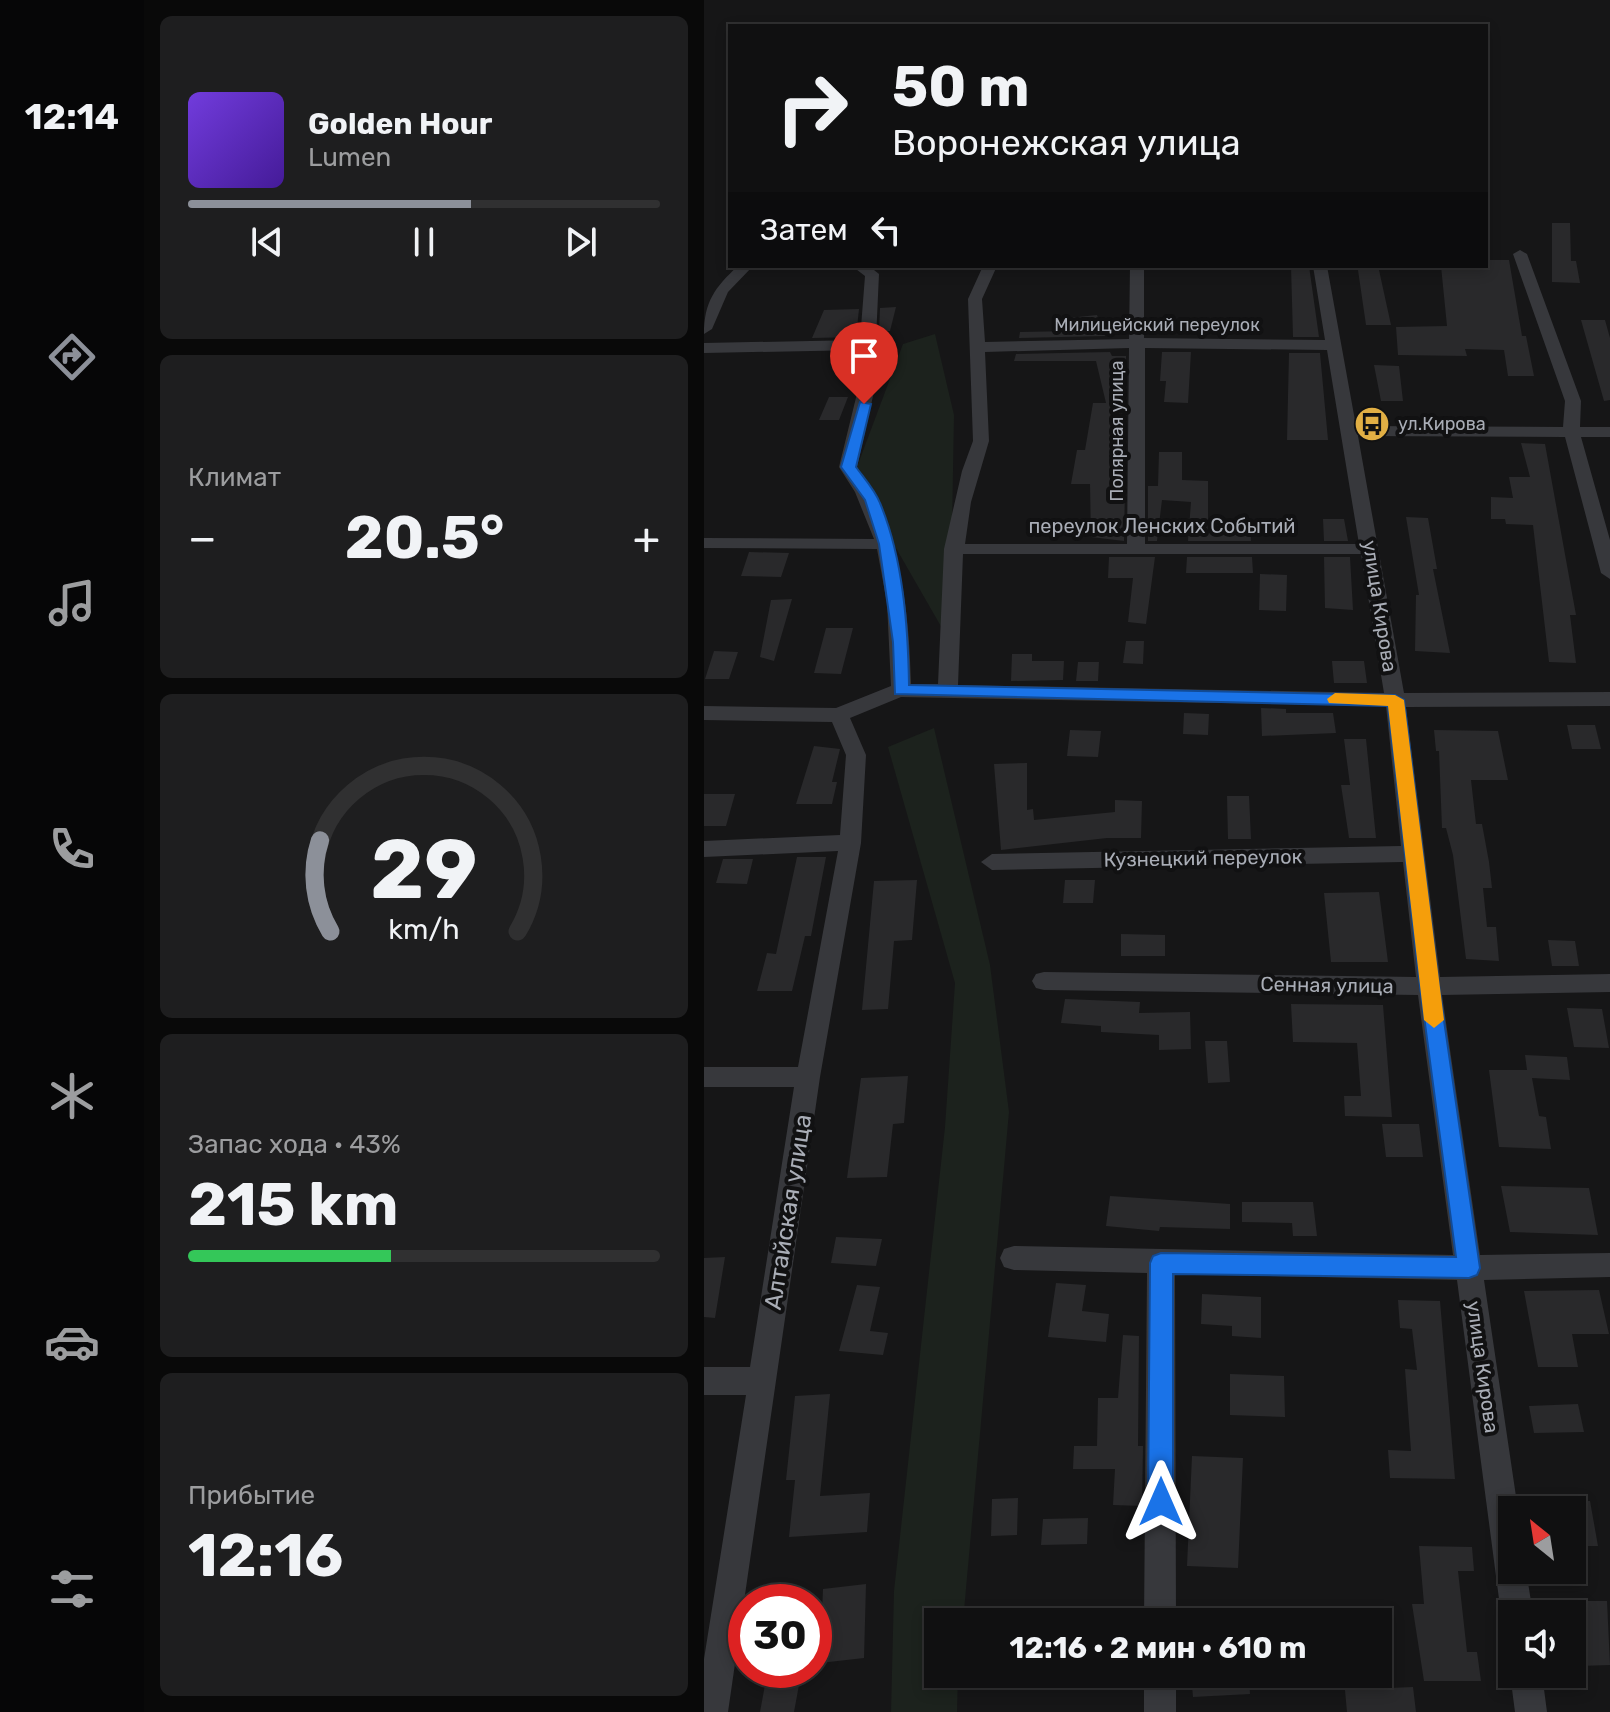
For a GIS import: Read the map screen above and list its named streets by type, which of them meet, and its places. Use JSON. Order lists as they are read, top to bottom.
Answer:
{
  "streets": {
    "street": [
      "Милицейский переулок",
      "Полярная улица",
      "переулок Ленских Событий",
      "улица Кирова",
      "Кузнецкий переулок",
      "Сенная улица",
      "Алтайская улица"
    ]
  },
  "crossings": [
    ["Милицейский переулок", "Полярная улица"],
    ["Милицейский переулок", "улица Кирова"],
    ["Полярная улица", "переулок Ленских Событий"],
    ["переулок Ленских Событий", "улица Кирова"],
    ["улица Кирова", "Кузнецкий переулок"],
    ["улица Кирова", "Сенная улица"]
  ],
  "places": {
    "bus stop": ["ул.Кирова"]
  },
  "north": "top left",
  "page": {
    "tabs": "12:14",
    "turn": ["50 m", "Воронежская улица"],
    "song": ["Golden Hour", "Lumen"],
    "then": "Затем",
    "tile": [
      "Климат",
      ["Запас хода · 43%", "215 km"],
      ["Прибытие", "12:16"]
    ],
    "heat": ["−", "20.5°", "+"],
    "limit": "30",
    "trip": "12:16 · 2 мин · 610 m",
    "gauge": ["29", "km/h"]
  }
}
